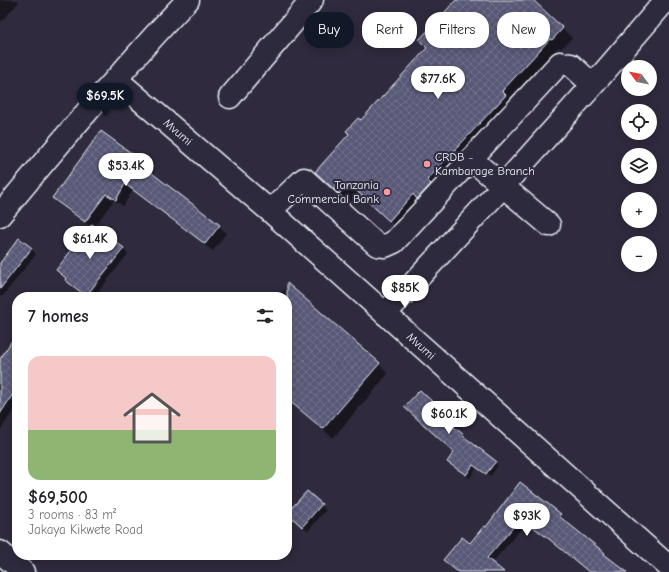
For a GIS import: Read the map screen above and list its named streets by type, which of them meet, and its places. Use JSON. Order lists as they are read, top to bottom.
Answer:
{
  "streets": {
    "street": ["Mvumi"]
  },
  "places": ["CRDB - Kambarage Branch", "Tanzania Commercial Bank"],
  "north": "top left",
  "page": {
    "chip": [
      "Buy",
      "Rent",
      "Filters",
      "New"
    ],
    "map_buttons": ["+", "−"],
    "price": [
      "$77.6K",
      "$69.5K",
      "$53.4K",
      "$61.4K",
      "$85K",
      "$60.1K",
      "$93K"
    ],
    "heading": "7 homes",
    "list": [
      {
        "name": "$69,500",
        "note": "3 rooms · 83 m² · Jakaya Kikwete Road"
      }
    ]
  }
}
